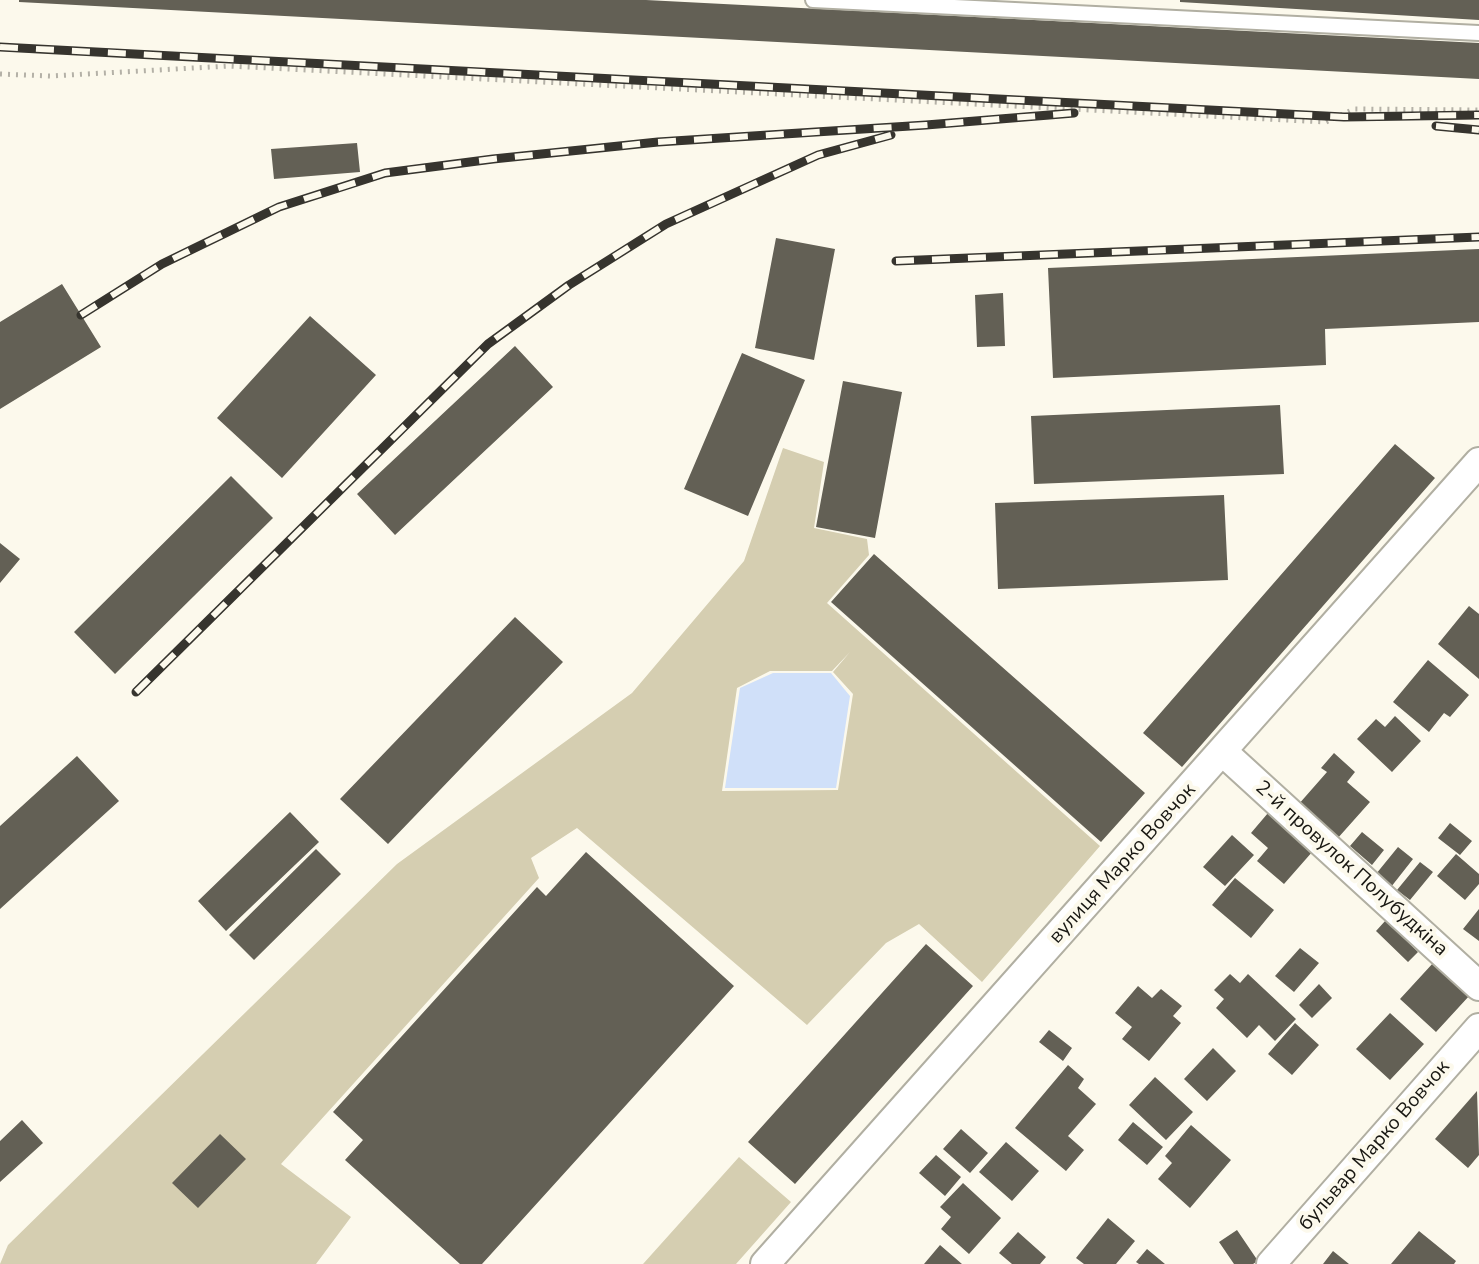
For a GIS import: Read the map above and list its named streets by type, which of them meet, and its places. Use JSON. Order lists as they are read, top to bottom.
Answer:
{
  "streets": {
    "street": ["вулиця Марко Вовчок", "2-й провулок Полубудкіна", "бульвар Марко Вовчок"]
  },
  "crossings": [
    ["вулиця Марко Вовчок", "2-й провулок Полубудкіна"]
  ]
}
